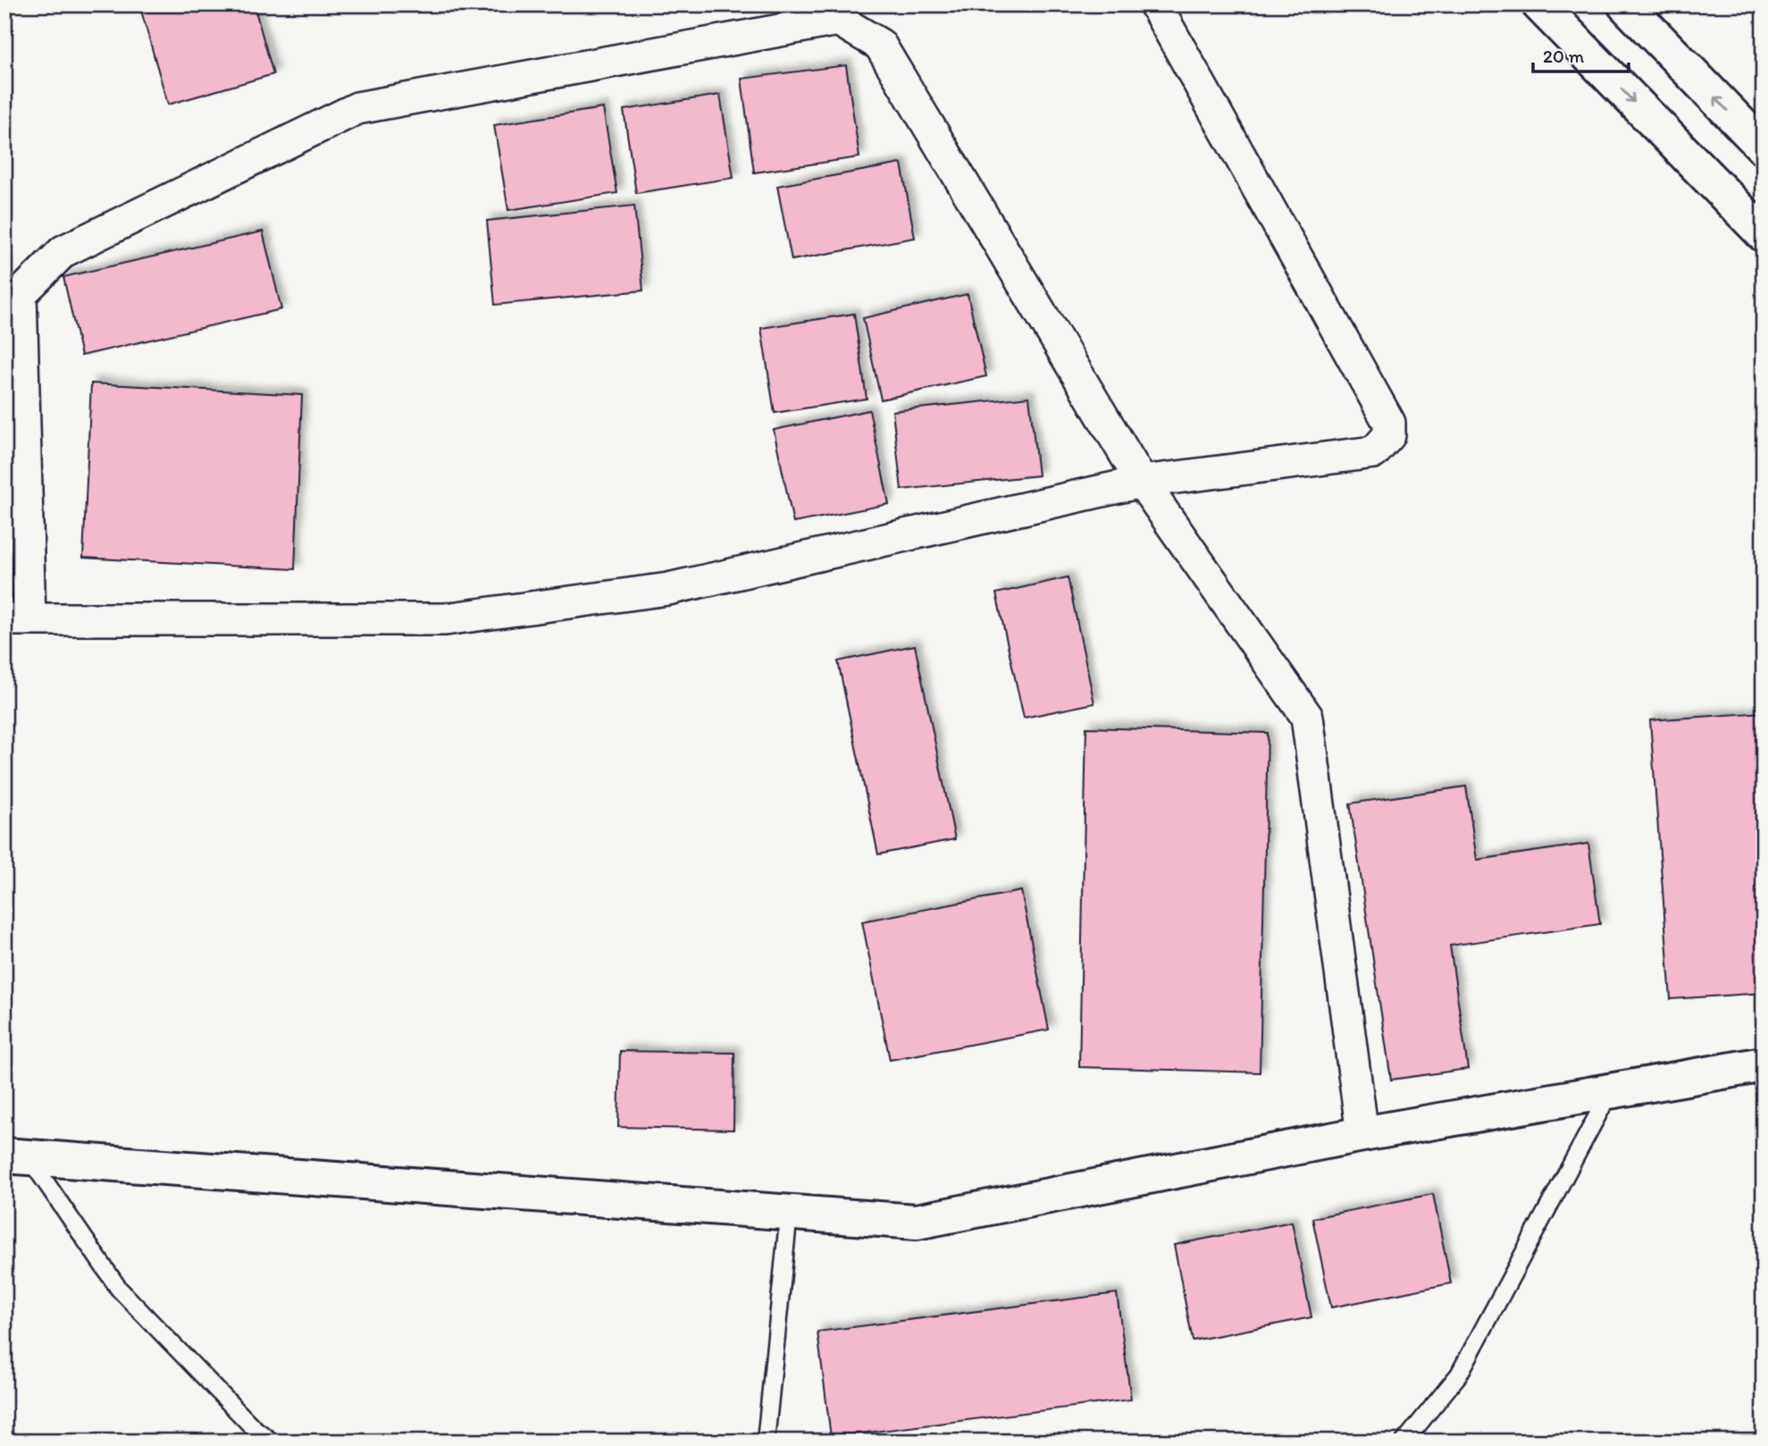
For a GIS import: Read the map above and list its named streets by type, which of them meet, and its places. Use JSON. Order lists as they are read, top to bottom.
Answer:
{
  "scale_bar": "20 m"
}
